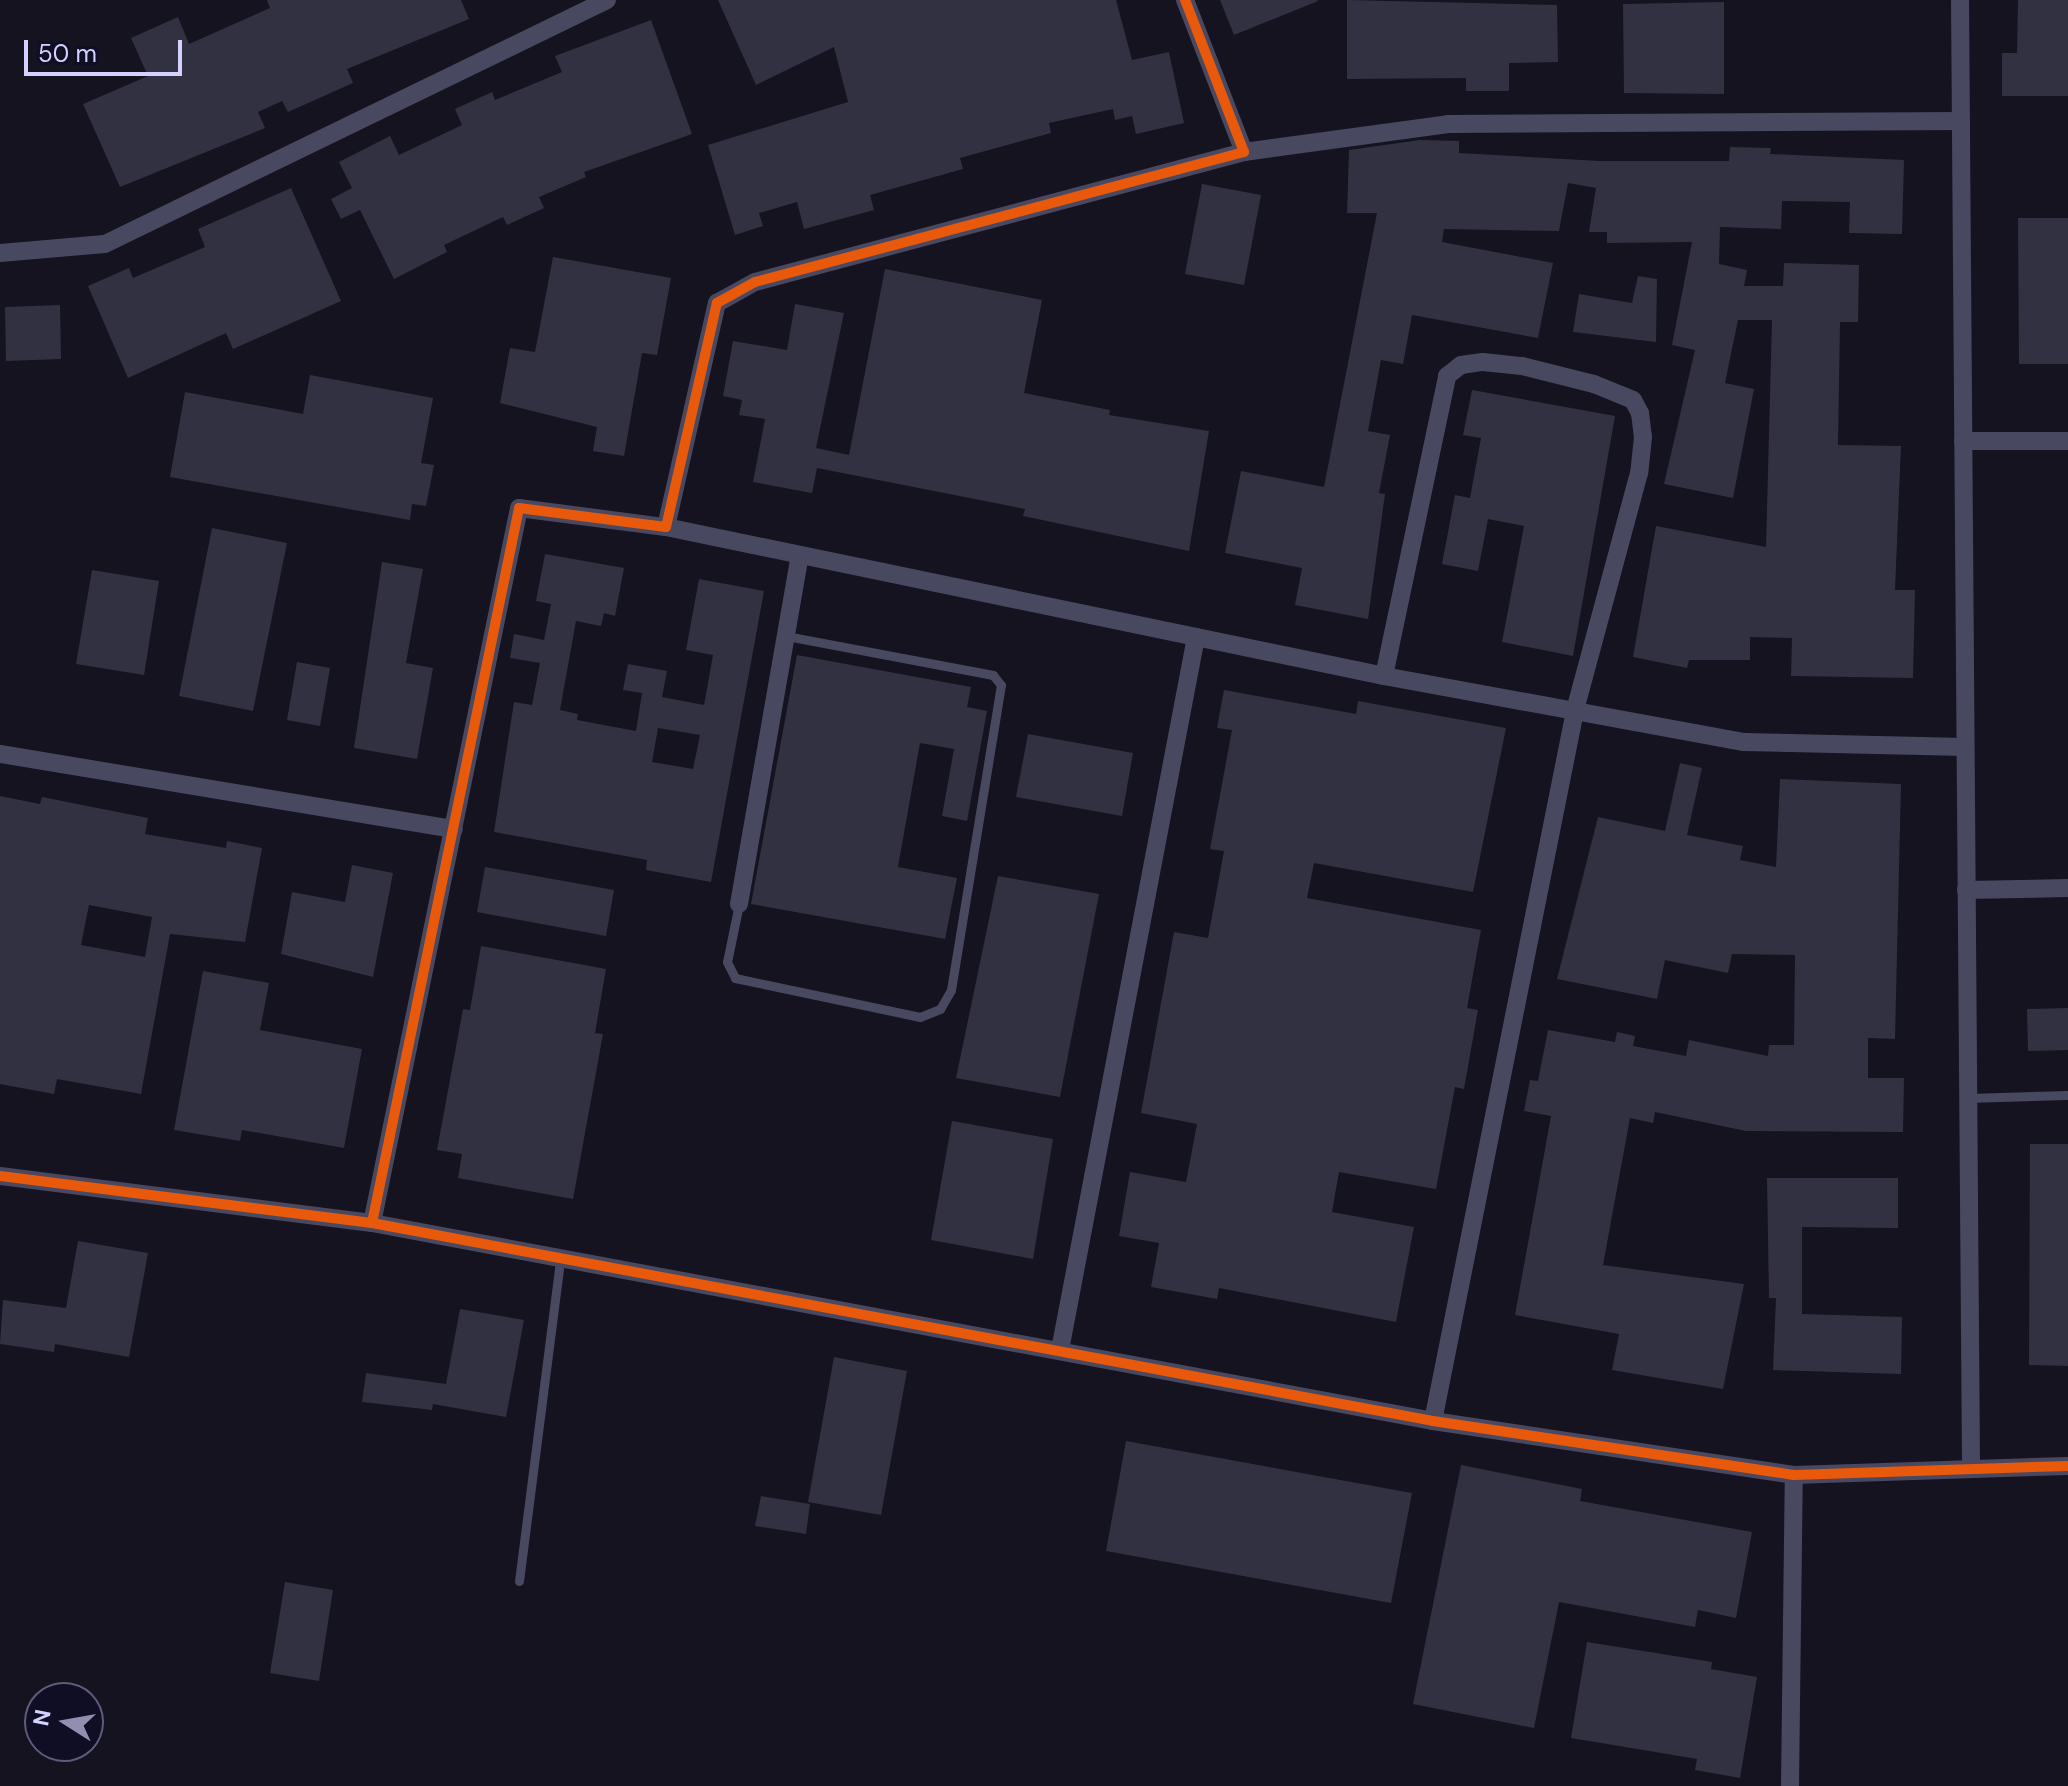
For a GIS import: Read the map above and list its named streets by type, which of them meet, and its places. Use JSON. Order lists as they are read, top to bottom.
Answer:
{
  "scale_bar": "50 m",
  "north": "left"
}
